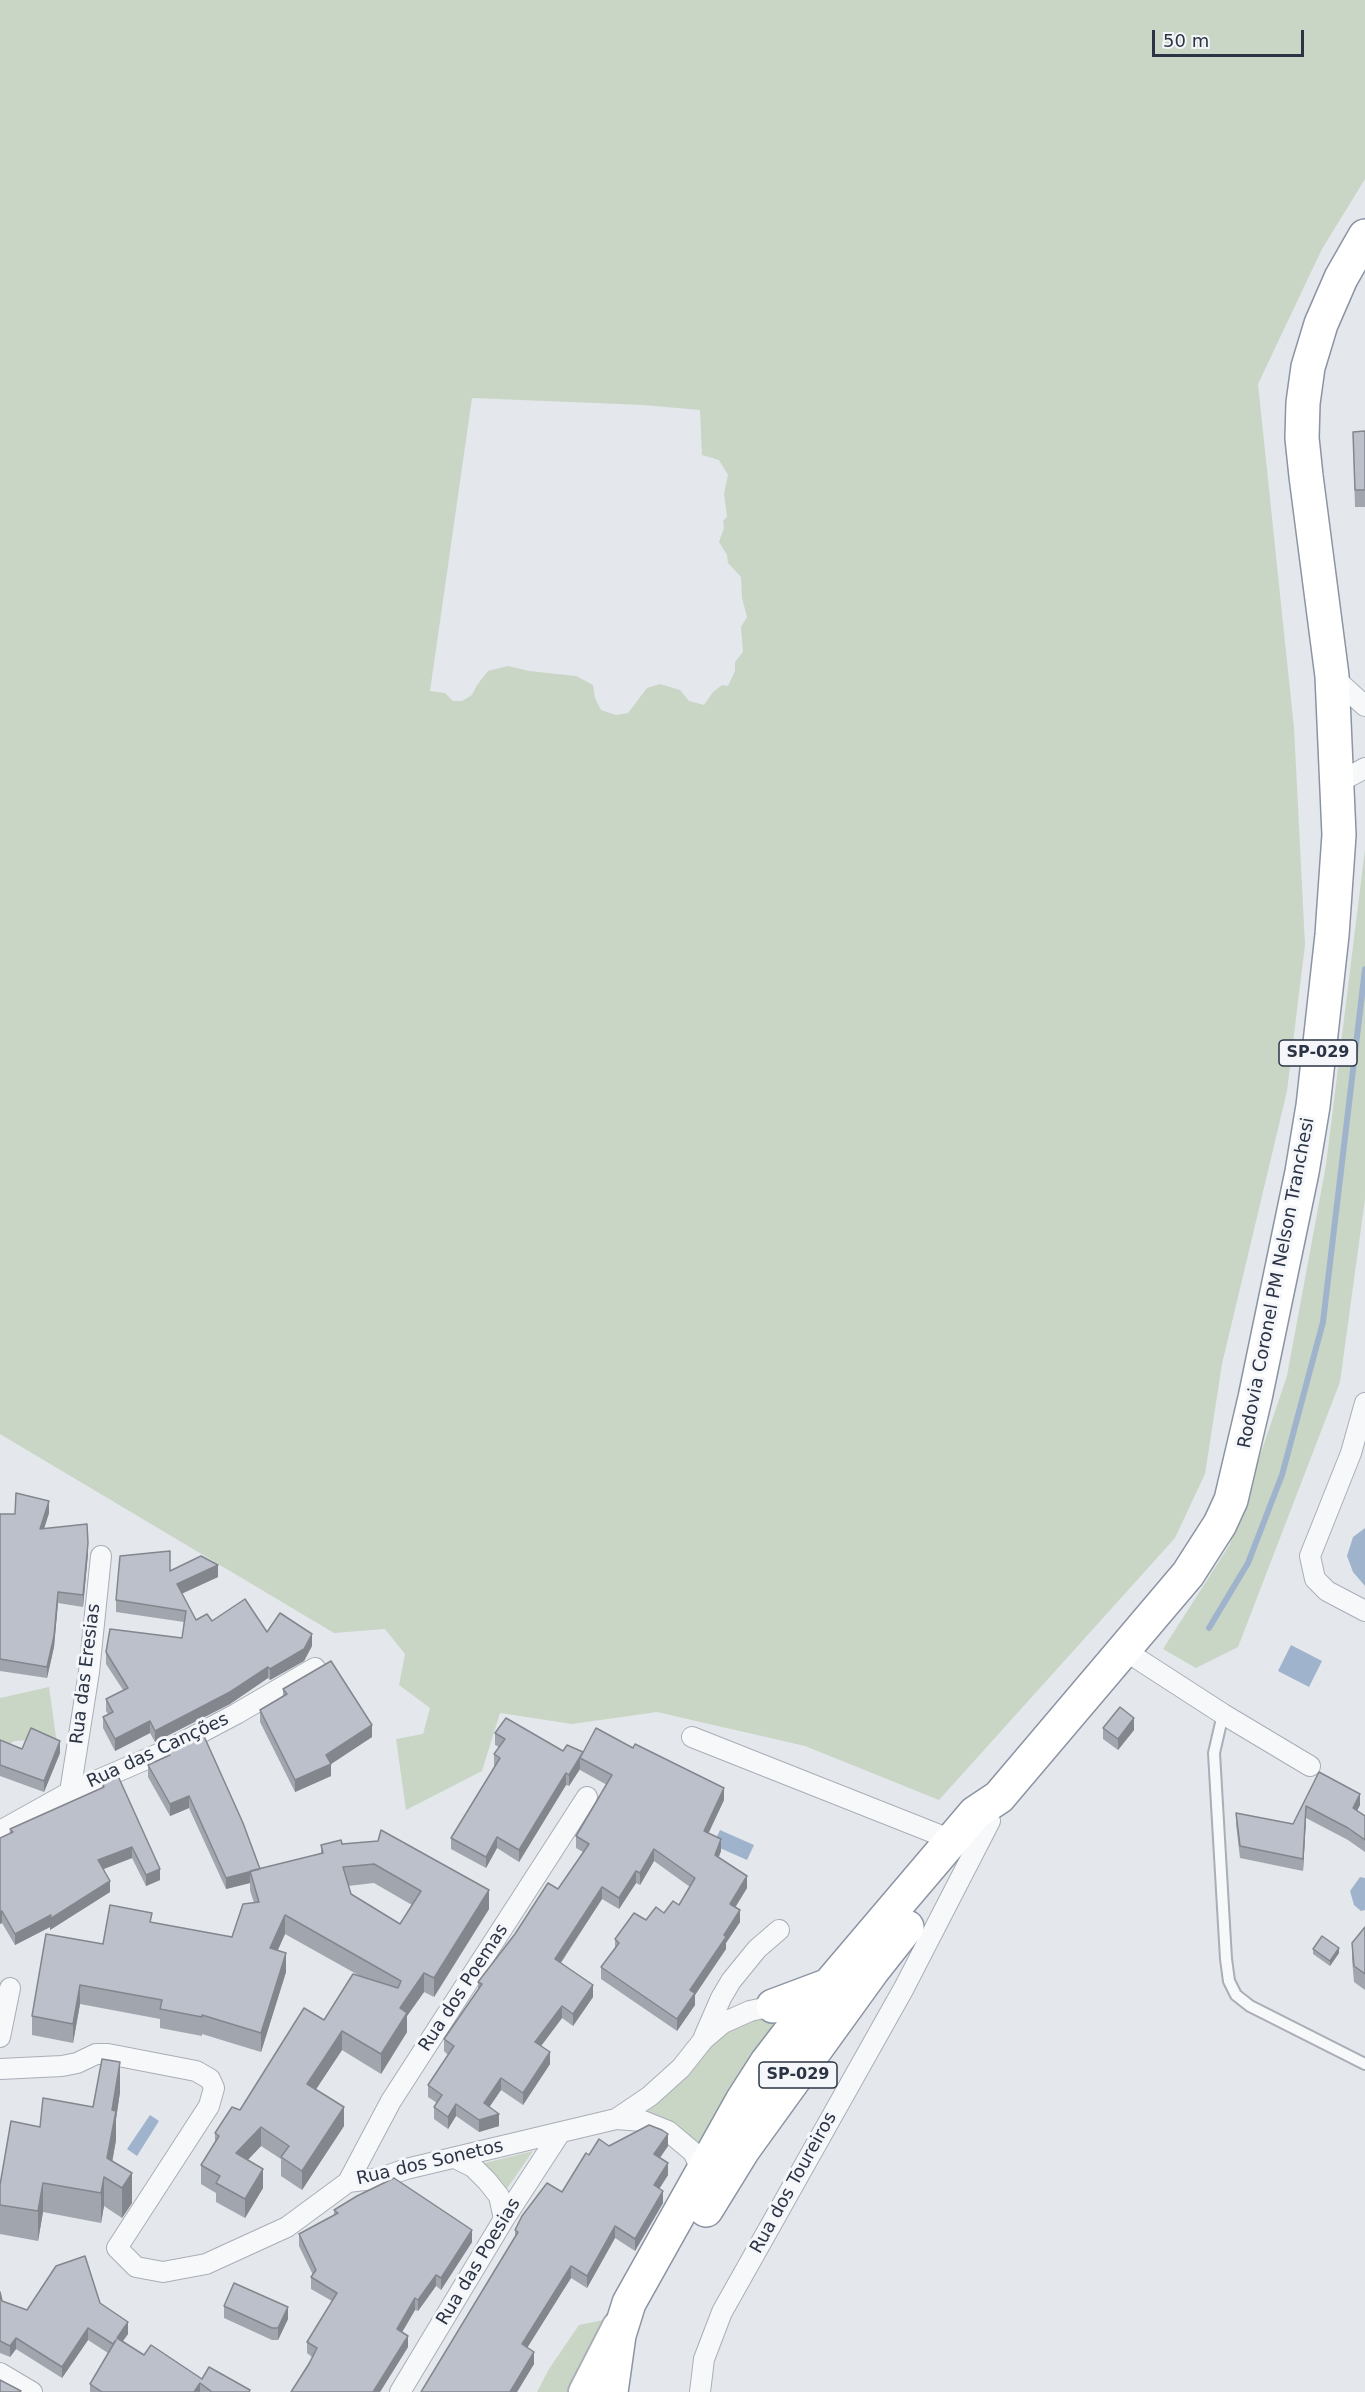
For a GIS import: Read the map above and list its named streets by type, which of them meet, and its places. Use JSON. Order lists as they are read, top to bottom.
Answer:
{
  "streets": {
    "highway": ["SP-029", "Rodovia Coronel PM Nelson Tranchesi"],
    "street": [
      "Rua das Eresias",
      "Rua das Canções",
      "Rua dos Poemas",
      "Rua dos Sonetos",
      "Rua dos Toureiros",
      "Rua das Poesias"
    ]
  },
  "crossings": [
    ["Rodovia Coronel PM Nelson Tranchesi", "Rua dos Sonetos"],
    ["Rodovia Coronel PM Nelson Tranchesi", "Rua dos Toureiros"],
    ["Rua das Eresias", "Rua das Canções"],
    ["Rua dos Poemas", "Rua dos Sonetos"],
    ["Rua dos Sonetos", "Rua das Poesias"]
  ],
  "scale_bar": "50 m"
}
